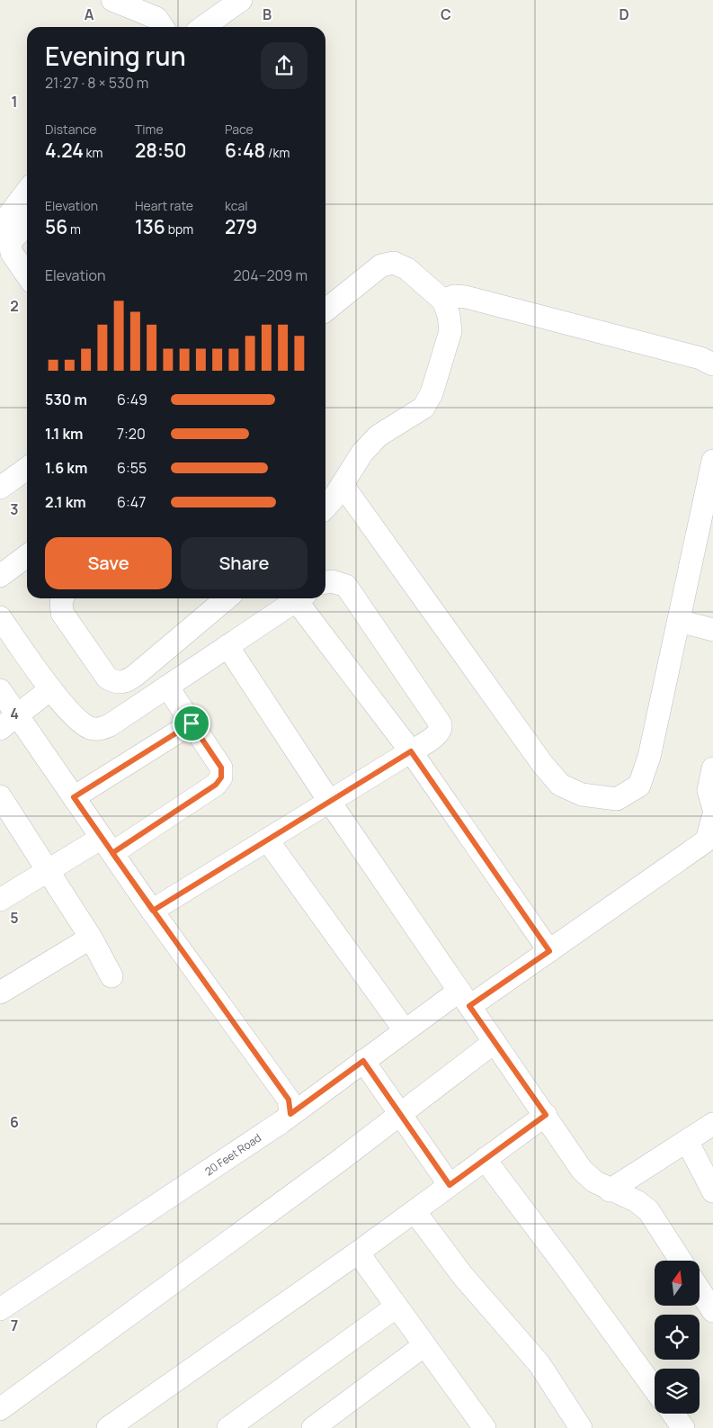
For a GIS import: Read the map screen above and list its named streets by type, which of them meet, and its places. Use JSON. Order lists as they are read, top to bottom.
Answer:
{
  "streets": {
    "street": ["20 Feet Road"]
  },
  "north": "top",
  "page": {
    "heading": ["Evening run", "21:27 · 8 × 530 m"],
    "stats": [
      ["Distance", "4.24 km"],
      ["Time", "28:50"],
      ["Pace", "6:48 /km"],
      ["Elevation", "56 m"],
      ["Heart rate", "136 bpm"],
      ["kcal", "279"]
    ],
    "chart": ["Elevation", "204–209 m"],
    "list": [
      {
        "name": "530 m",
        "note": "6:49"
      },
      {
        "name": "1.1 km",
        "note": "7:20"
      },
      {
        "name": "1.6 km",
        "note": "6:55"
      },
      {
        "name": "2.1 km",
        "note": "6:47"
      }
    ],
    "buttons": ["Save", "Share"]
  },
  "grid": {
    "columns": [
      "A",
      "B",
      "C",
      "D"
    ],
    "rows": [
      "1",
      "2",
      "3",
      "4",
      "5",
      "6",
      "7"
    ]
  }
}
